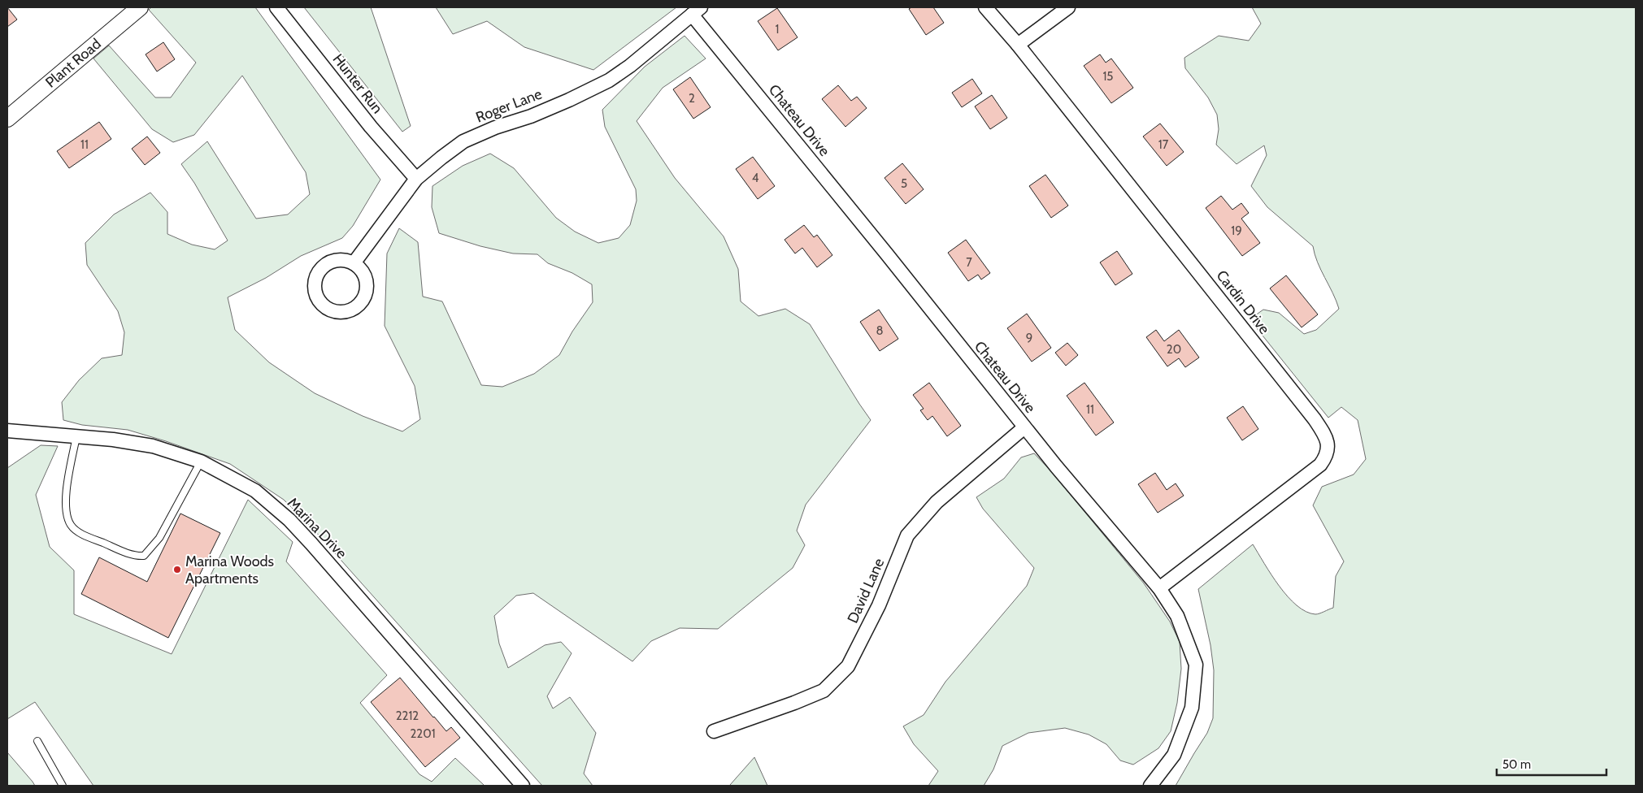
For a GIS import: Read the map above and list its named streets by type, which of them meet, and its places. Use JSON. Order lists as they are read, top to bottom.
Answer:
{
  "streets": {
    "street": [
      "Plant Road",
      "Hunter Run",
      "Roger Lane",
      "Chateau Drive",
      "Cardin Drive",
      "Marina Drive",
      "David Lane"
    ]
  },
  "crossings": [
    ["Hunter Run", "Roger Lane"],
    ["Roger Lane", "Chateau Drive"],
    ["Chateau Drive", "Cardin Drive"],
    ["Chateau Drive", "David Lane"]
  ],
  "places": ["Marina Woods Apartments"],
  "house_numbers": [
    "1",
    "15",
    "2",
    "11",
    "17",
    "4",
    "5",
    "19",
    "7",
    "8",
    "9",
    "20",
    "11",
    "2212",
    "2201"
  ],
  "scale_bar": "50 m"
}
